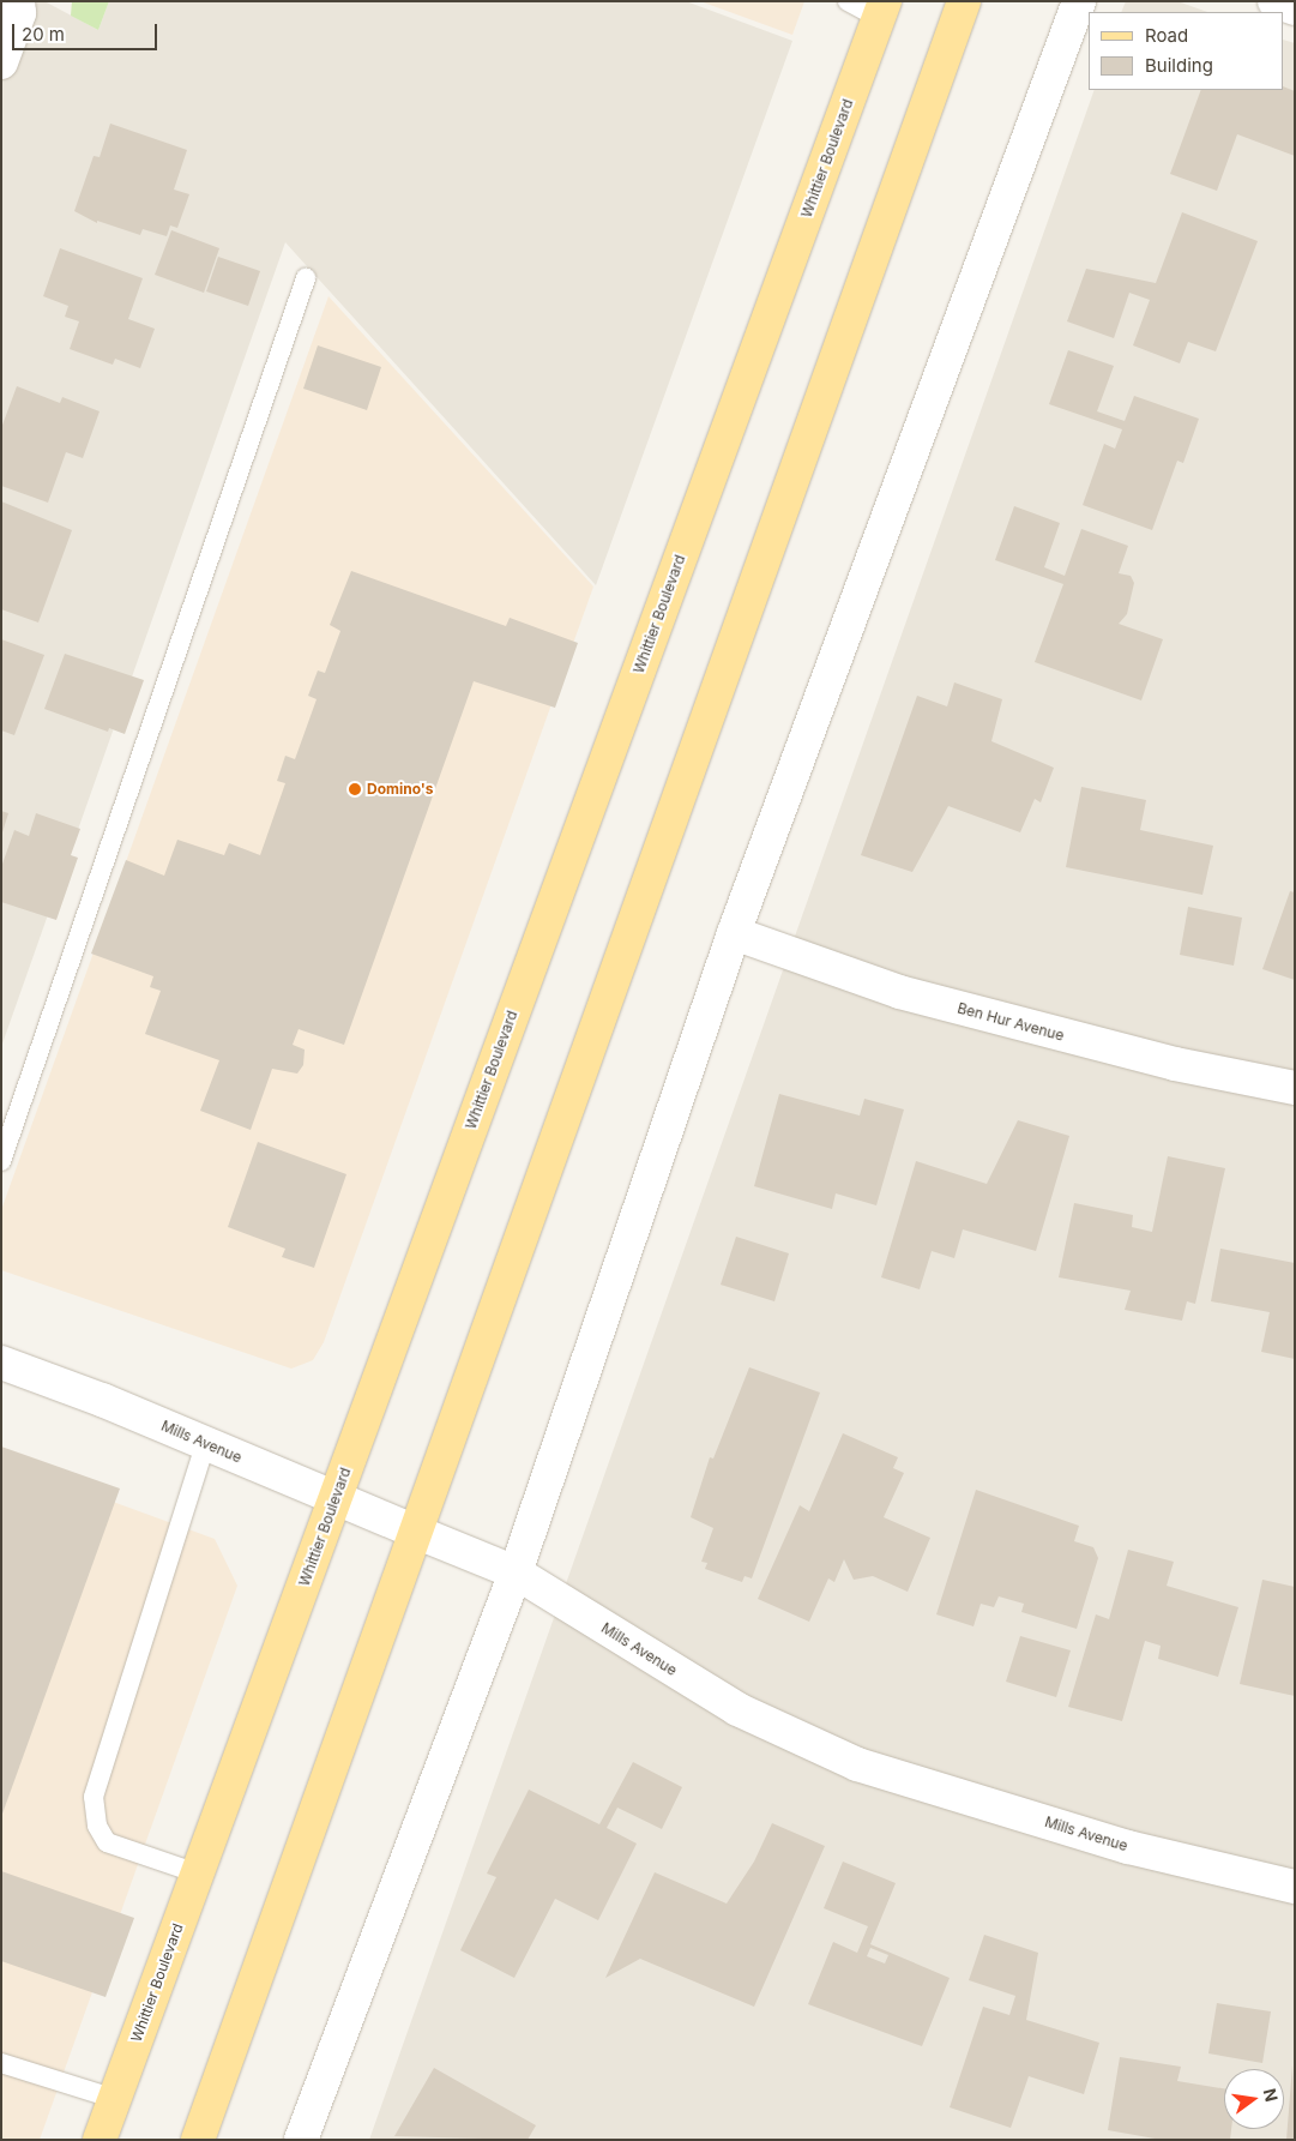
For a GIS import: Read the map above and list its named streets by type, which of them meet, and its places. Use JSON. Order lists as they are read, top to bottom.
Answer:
{
  "streets": {
    "main road": ["Whittier Boulevard"],
    "street": ["Ben Hur Avenue", "Mills Avenue"]
  },
  "crossings": [
    ["Whittier Boulevard", "Mills Avenue"]
  ],
  "places": ["Domino's"],
  "legend": ["Road", "Building"],
  "scale_bar": "20 m",
  "north": "right"
}
